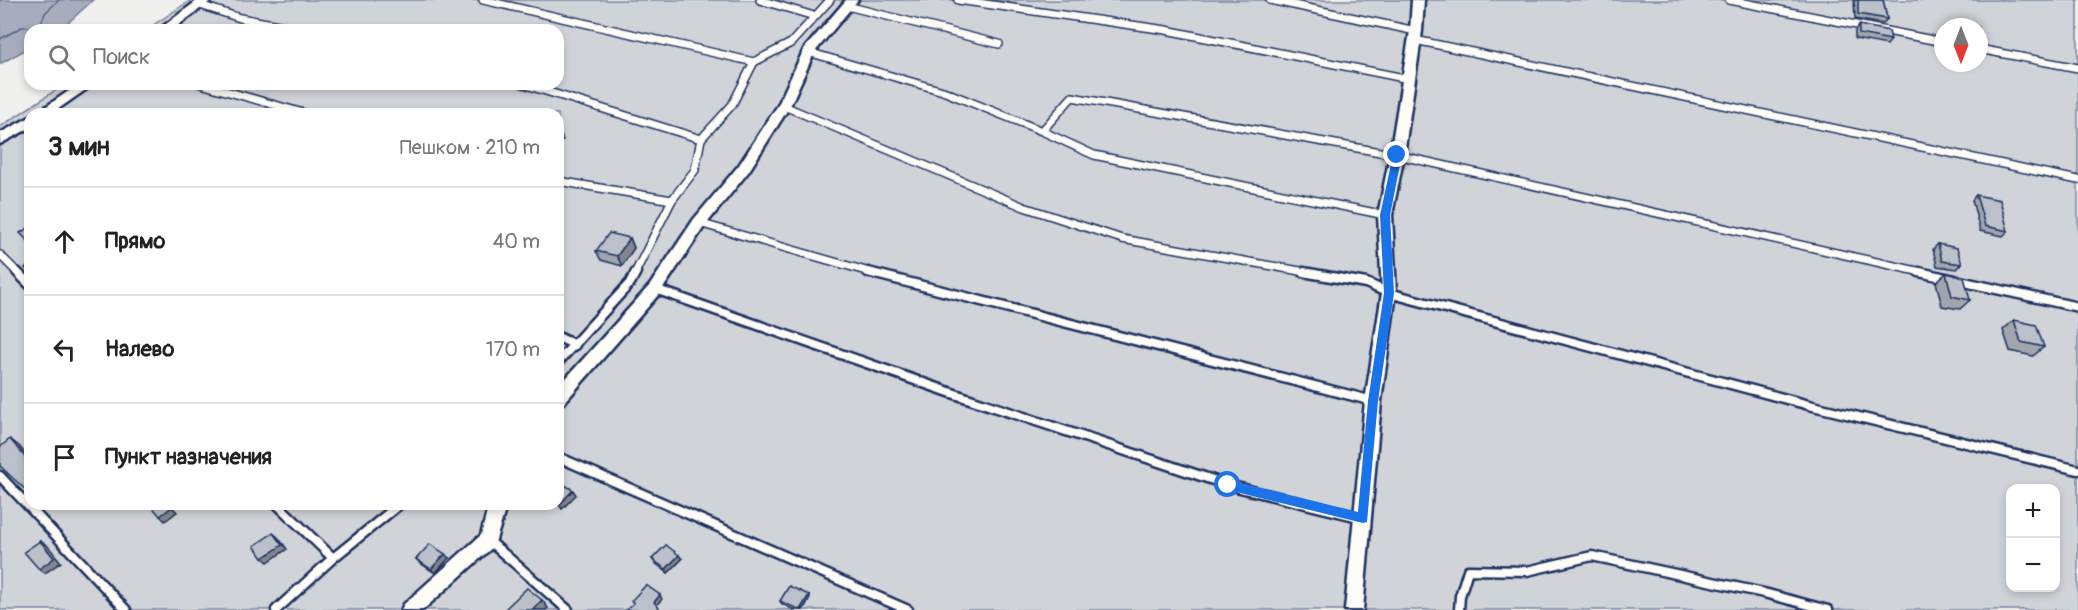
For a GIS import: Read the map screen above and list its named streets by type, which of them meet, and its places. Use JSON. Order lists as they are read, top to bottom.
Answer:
{
  "north": "bottom",
  "page": {
    "search": "Поиск",
    "heading": ["3 мин", "Пешком · 210 m"],
    "list": [
      ["Прямо", "40 m"],
      ["Налево", "170 m"],
      "Пункт назначения"
    ],
    "map_buttons": ["+", "−"]
  }
}
